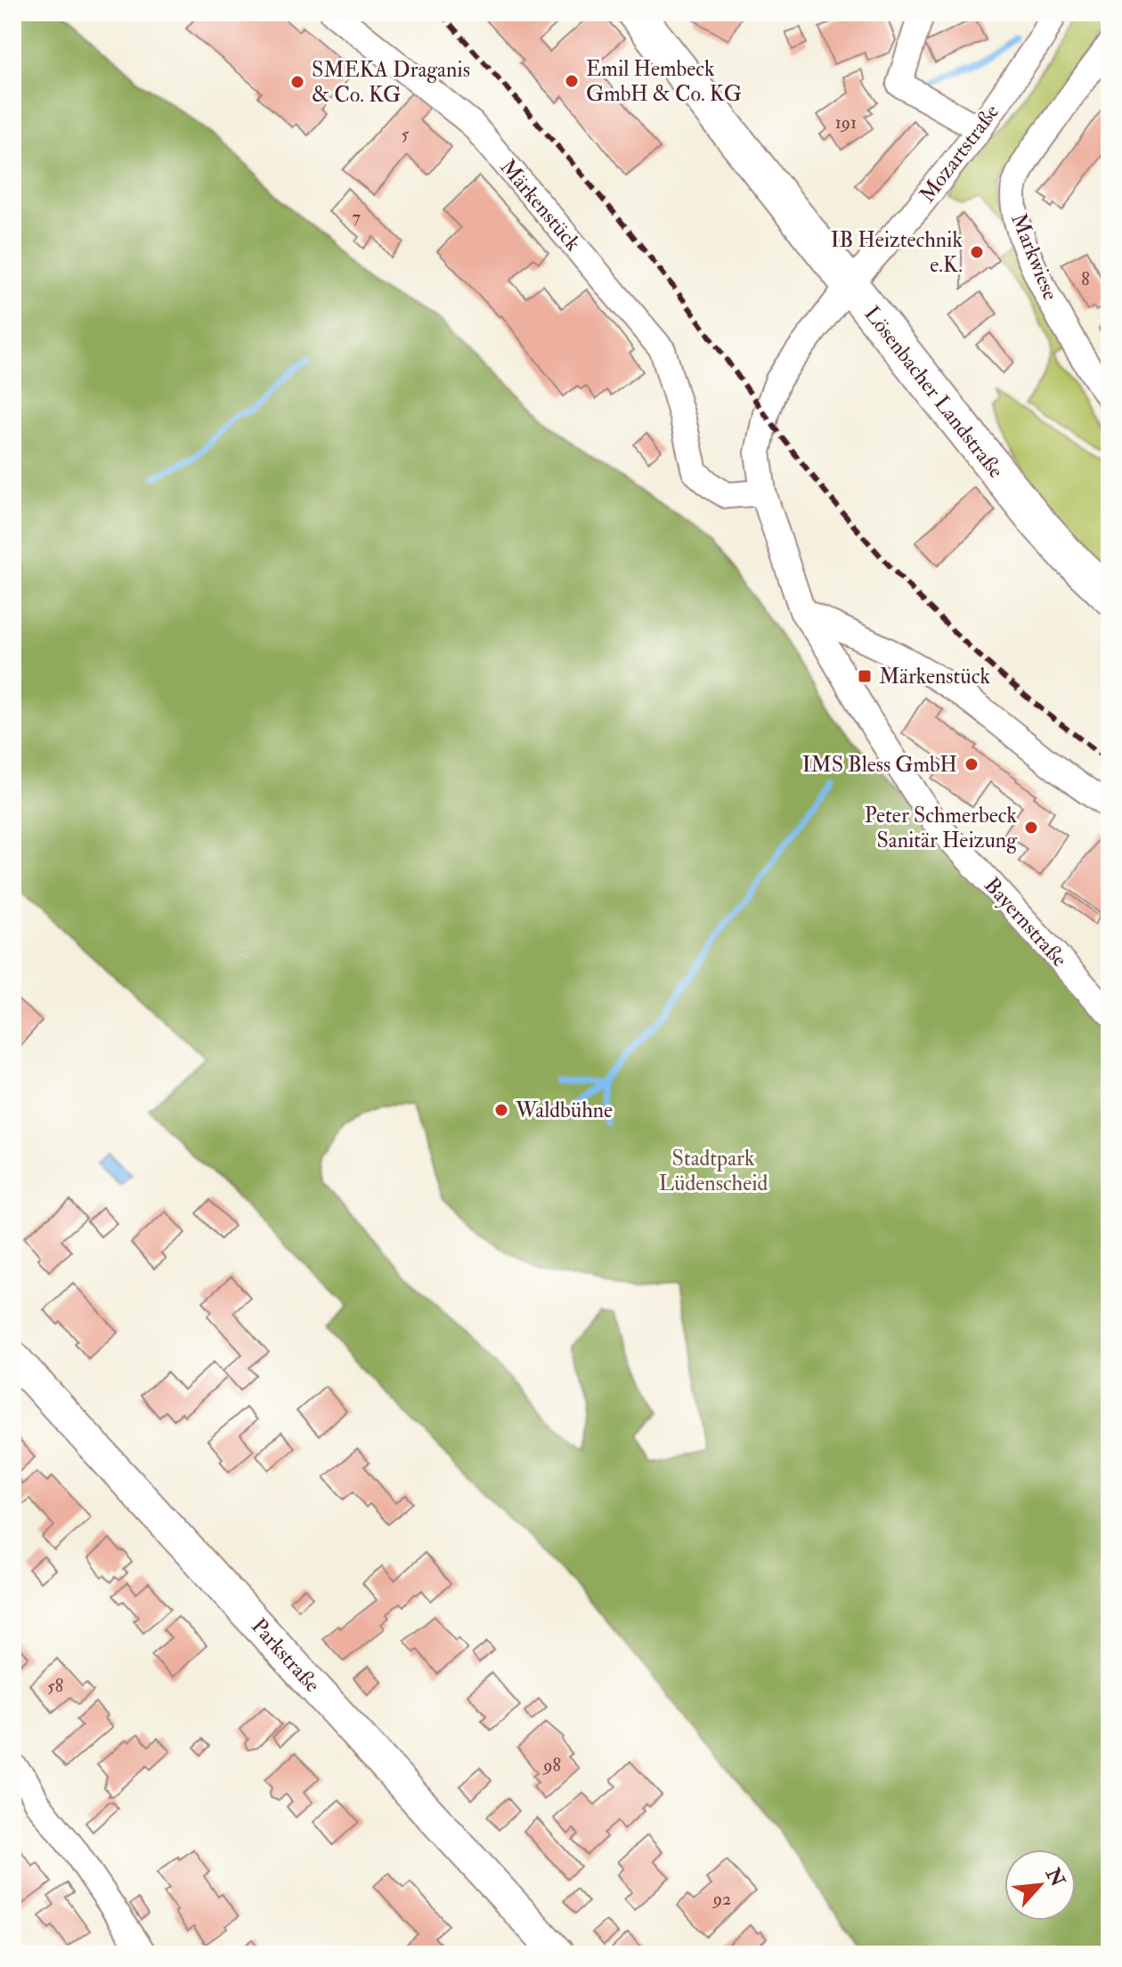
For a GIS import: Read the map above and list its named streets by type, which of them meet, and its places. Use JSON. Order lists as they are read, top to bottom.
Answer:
{
  "streets": {
    "main road": ["Lösenbacher Landstraße"],
    "street": [
      "Mozartstraße",
      "Märkenstück",
      "Markwiese",
      "Bayernstraße",
      "Parkstraße"
    ]
  },
  "crossings": [
    ["Mozartstraße", "Lösenbacher Landstraße"],
    ["Märkenstück", "Bayernstraße"]
  ],
  "parks": ["Stadtpark Lüdenscheid"],
  "places": {
    "other": [
      "Emil Hembeck GmbH & Co. KG",
      "SMEKA Draganis & Co. KG",
      "IB Heiztechnik e.K.",
      "IMS Bless GmbH",
      "Peter Schmerbeck Sanitär Heizung",
      "Waldbühne"
    ],
    "transit": ["Märkenstück"]
  },
  "house_numbers": [
    "191",
    "5",
    "7",
    "8",
    "58",
    "98",
    "92"
  ],
  "north": "top right"
}
